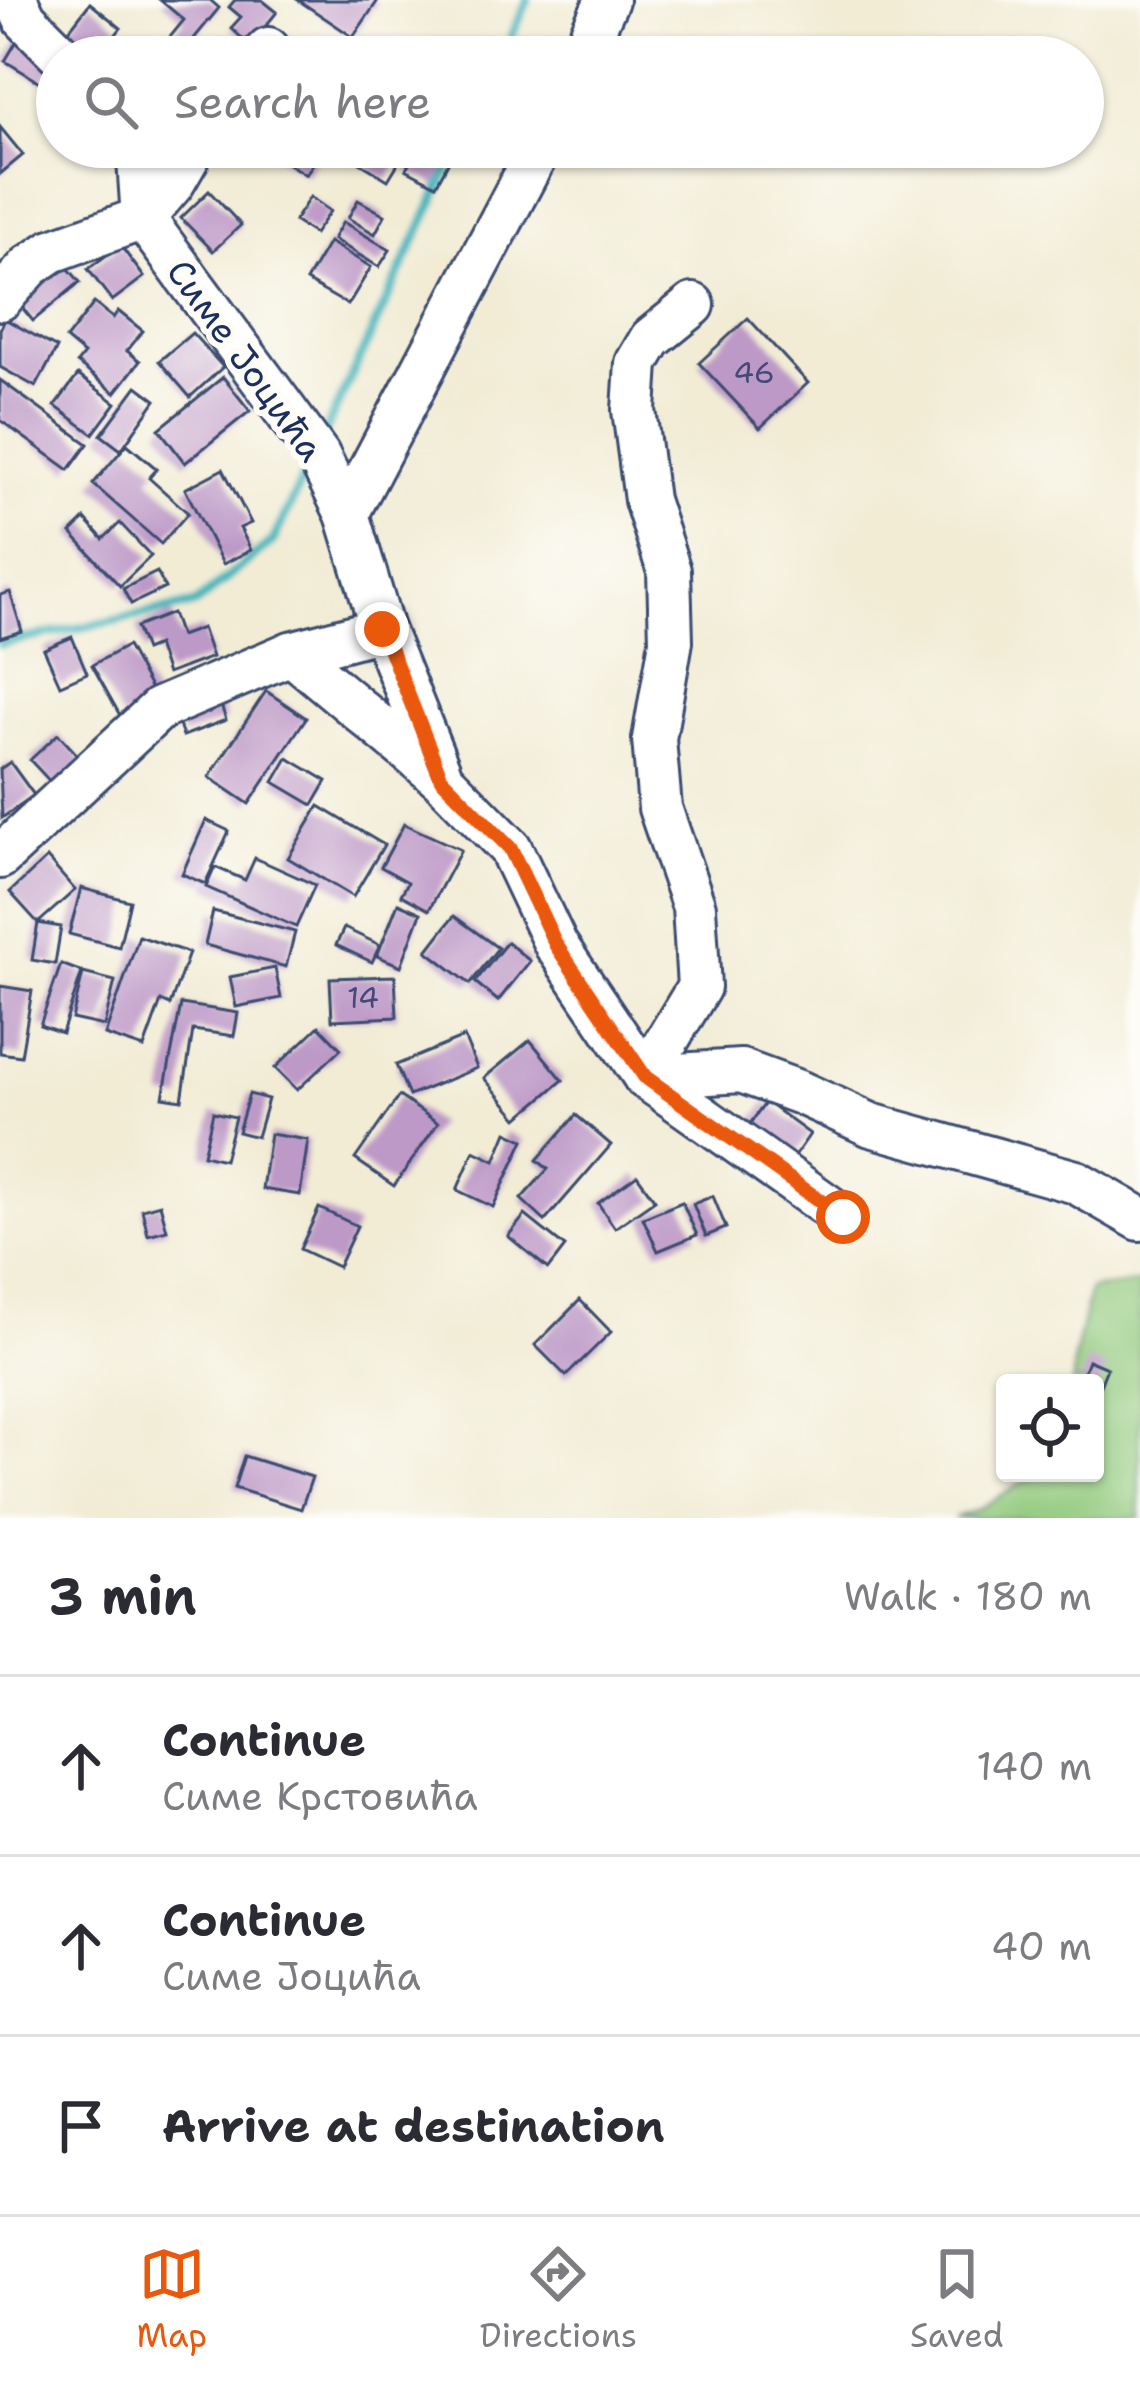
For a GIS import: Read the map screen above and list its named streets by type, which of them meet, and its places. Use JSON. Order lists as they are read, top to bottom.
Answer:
{
  "streets": {
    "street": ["Симе Јоцића"]
  },
  "house_numbers": ["46", "14"],
  "page": {
    "search": "Search here",
    "heading": ["3 min", "Walk · 180 m"],
    "list": [
      ["Continue", "Симе Крстовића", "140 m"],
      ["Continue", "Симе Јоцића", "40 m"],
      "Arrive at destination"
    ],
    "nav": ["Map", "Directions", "Saved"]
  }
}
